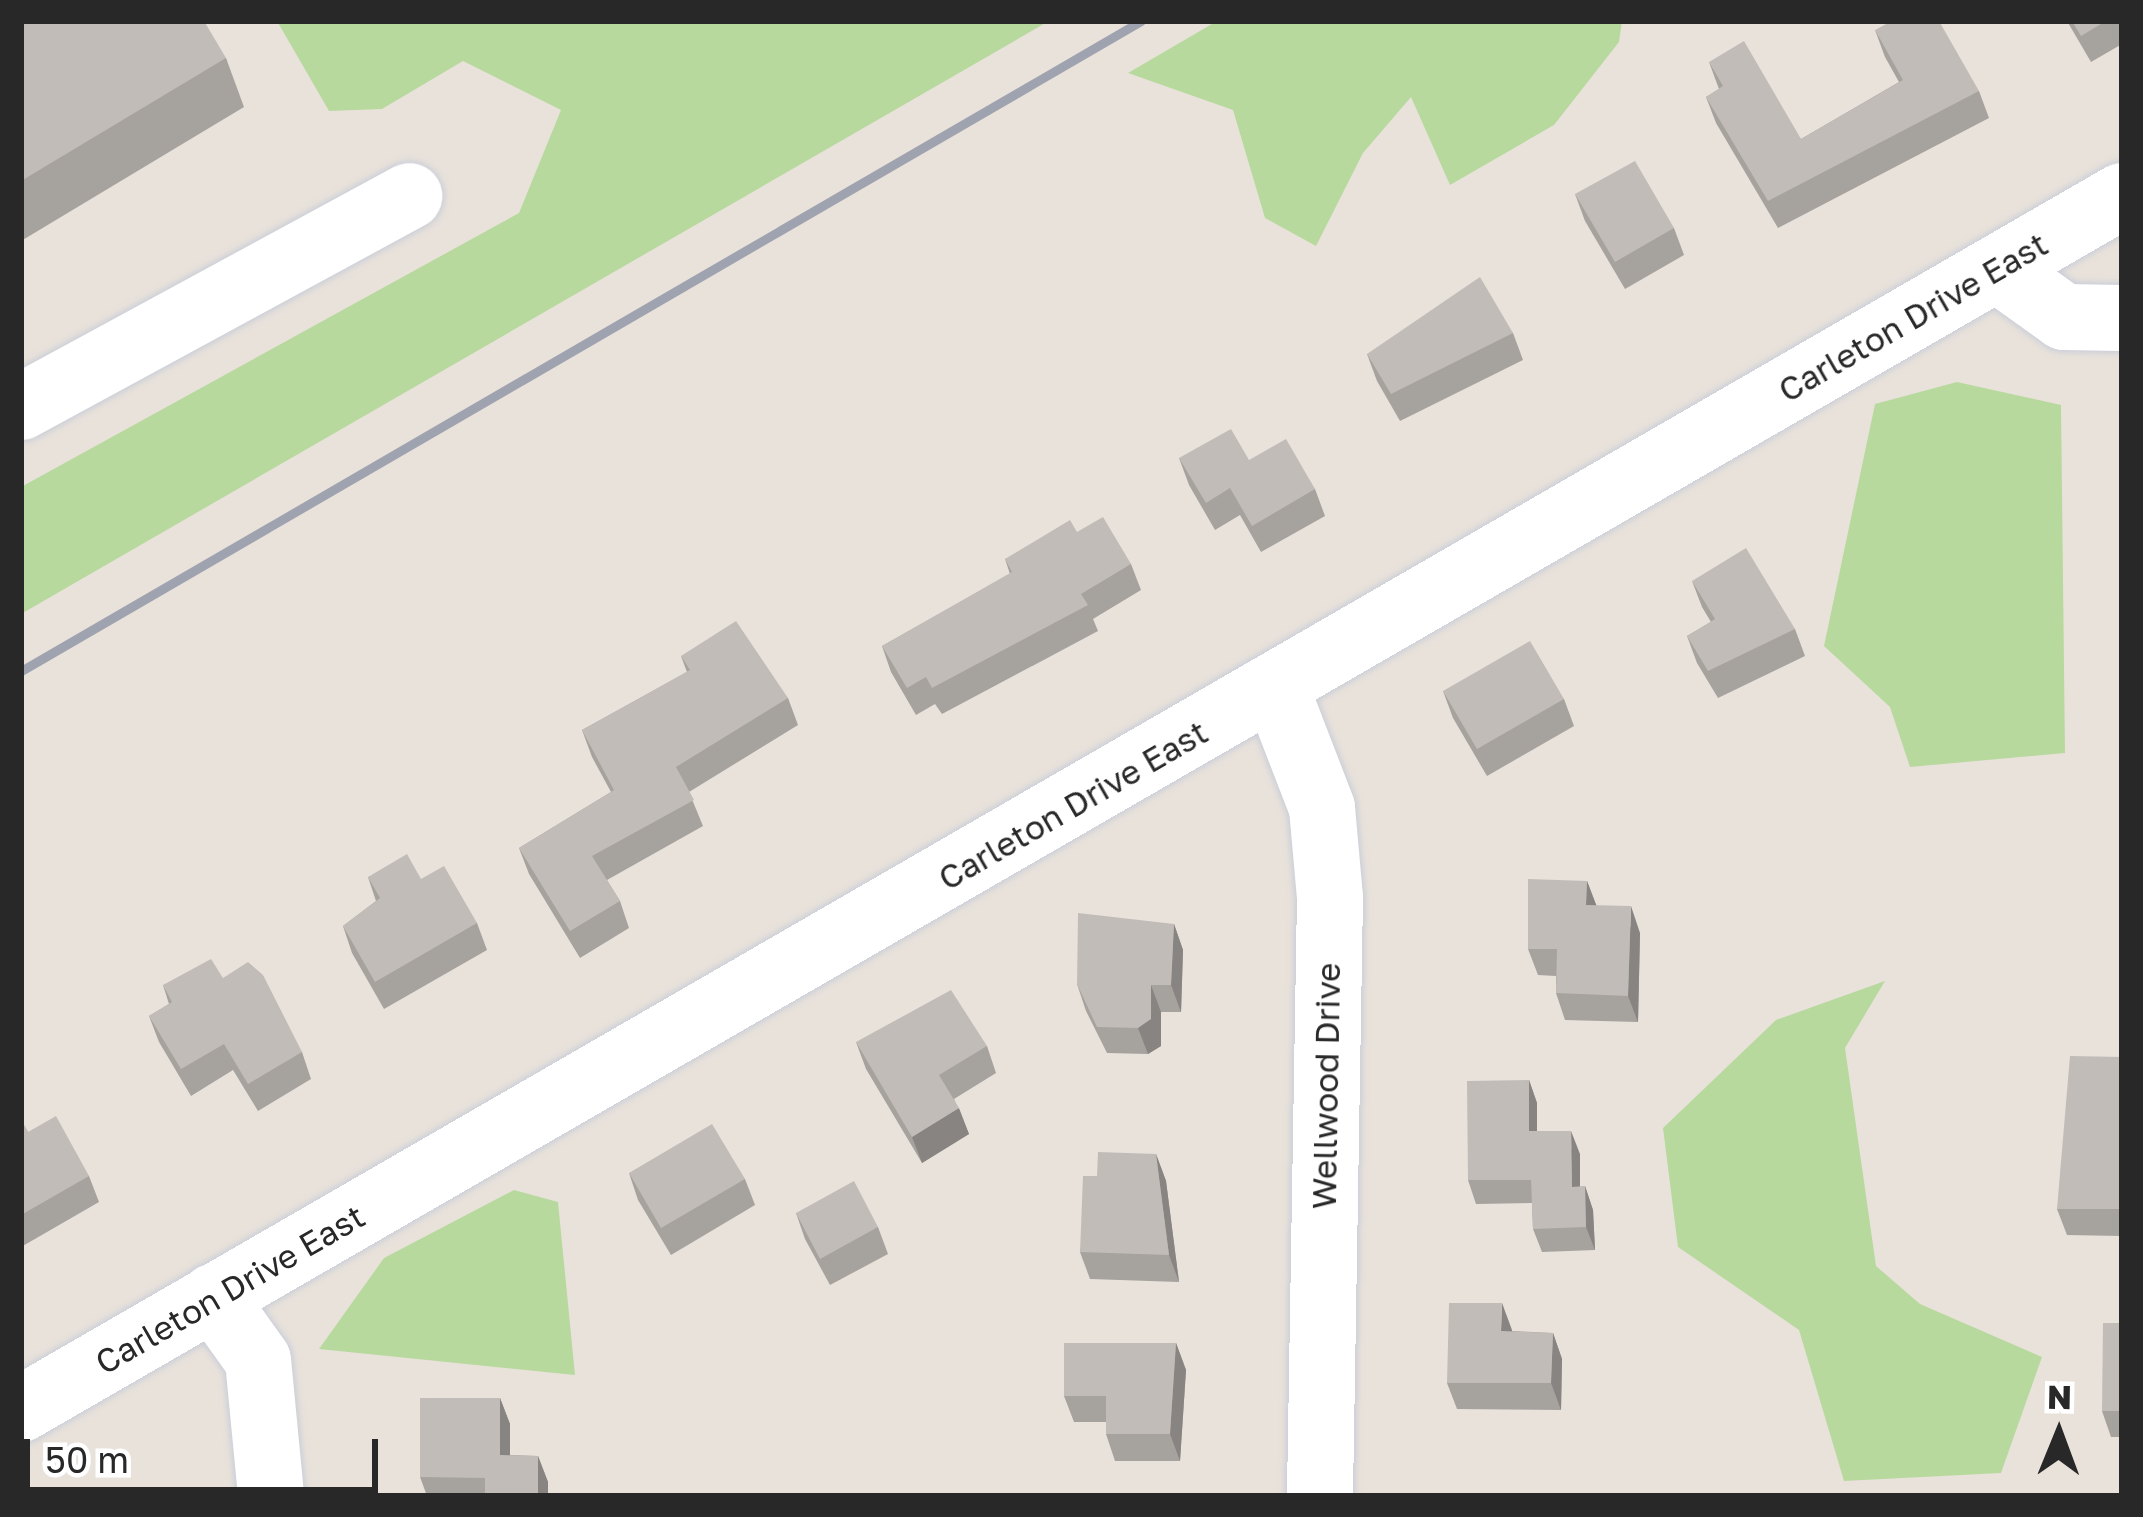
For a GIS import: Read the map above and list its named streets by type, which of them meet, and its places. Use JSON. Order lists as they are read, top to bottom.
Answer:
{
  "streets": {
    "street": ["Carleton Drive East", "Wellwood Drive"]
  },
  "crossings": [
    ["Carleton Drive East", "Wellwood Drive"]
  ],
  "scale_bar": "50 m",
  "north": "top"
}
